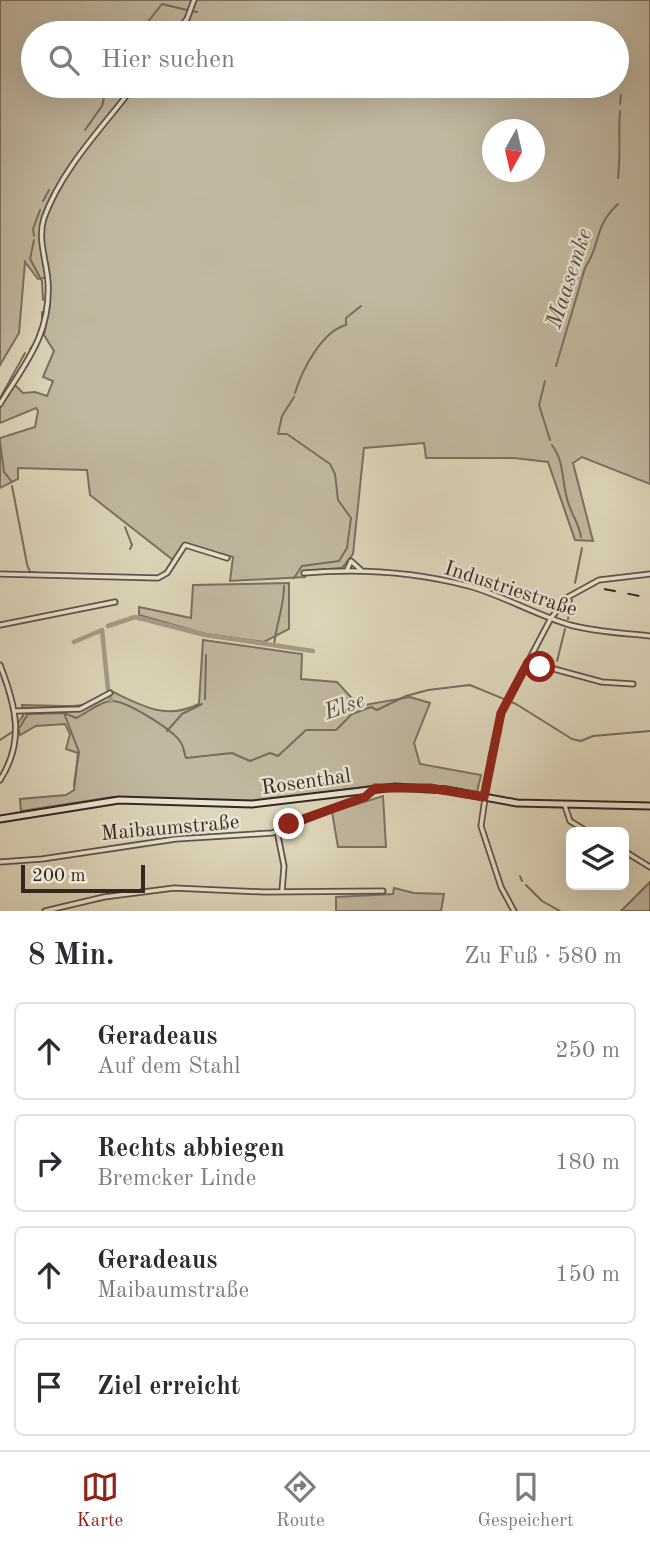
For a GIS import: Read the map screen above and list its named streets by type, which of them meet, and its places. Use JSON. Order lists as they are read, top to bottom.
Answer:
{
  "streets": {
    "main road": ["Rosenthal"],
    "street": ["Industriestraße", "Maibaumstraße"]
  },
  "crossings": [
    ["Rosenthal", "Maibaumstraße"]
  ],
  "water": ["Maasemke", "Else"],
  "scale_bar": "200 m",
  "north": "bottom",
  "page": {
    "search": "Hier suchen",
    "scale": "200 m",
    "heading": ["8 Min.", "Zu Fuß · 580 m"],
    "list": [
      ["Geradeaus", "Auf dem Stahl", "250 m"],
      ["Rechts abbiegen", "Bremcker Linde", "180 m"],
      ["Geradeaus", "Maibaumstraße", "150 m"],
      "Ziel erreicht"
    ],
    "nav": ["Karte", "Route", "Gespeichert"]
  }
}
